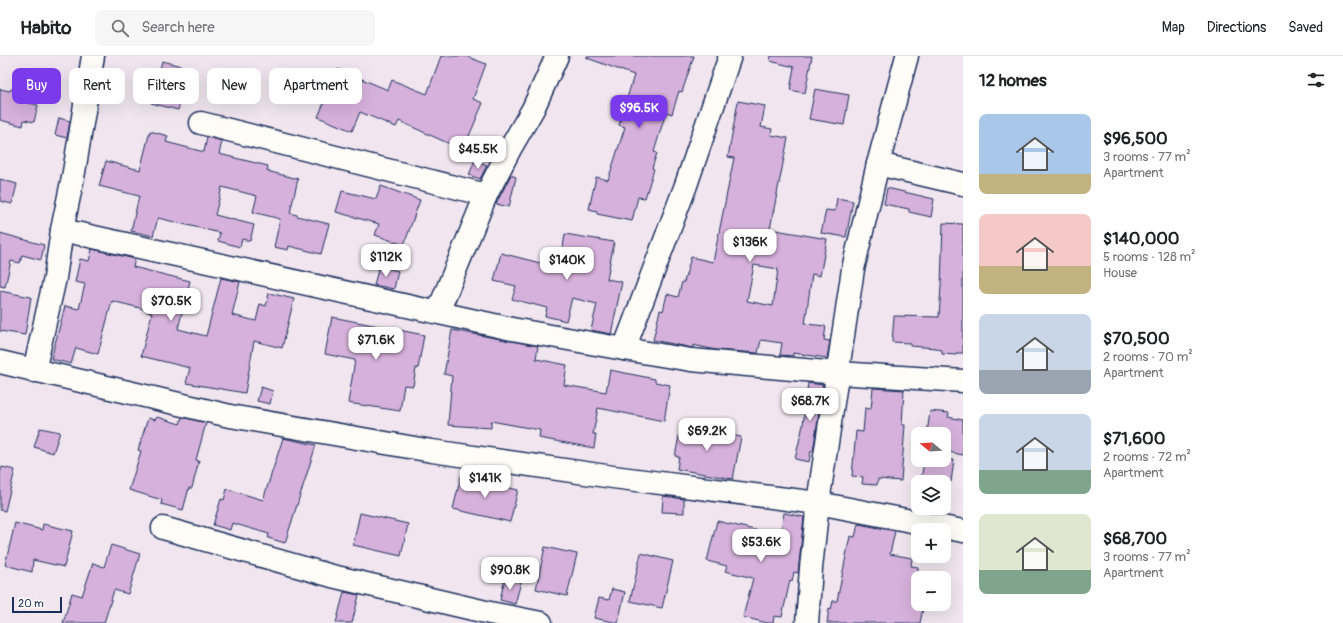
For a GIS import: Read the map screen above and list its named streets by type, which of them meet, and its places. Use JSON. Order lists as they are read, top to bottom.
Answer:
{
  "scale_bar": "20 m",
  "north": "left",
  "page": {
    "header": "Habito",
    "search": "Search here",
    "nav": ["Map", "Directions", "Saved"],
    "heading": "12 homes",
    "chip": [
      "Buy",
      "Rent",
      "Filters",
      "New",
      "Apartment"
    ],
    "price": [
      "$96.5K",
      "$45.5K",
      "$136K",
      "$112K",
      "$140K",
      "$70.5K",
      "$71.6K",
      "$68.7K",
      "$69.2K",
      "$141K",
      "$53.6K",
      "$90.8K"
    ],
    "list": [
      {
        "name": "$96,500",
        "note": "3 rooms · 77 m² · Apartment"
      },
      {
        "name": "$140,000",
        "note": "5 rooms · 128 m² · House"
      },
      {
        "name": "$70,500",
        "note": "2 rooms · 70 m² · Apartment"
      },
      {
        "name": "$71,600",
        "note": "2 rooms · 72 m² · Apartment"
      },
      {
        "name": "$68,700",
        "note": "3 rooms · 77 m² · Apartment"
      }
    ],
    "map_buttons": ["+", "−"],
    "scale": "20 m"
  }
}
